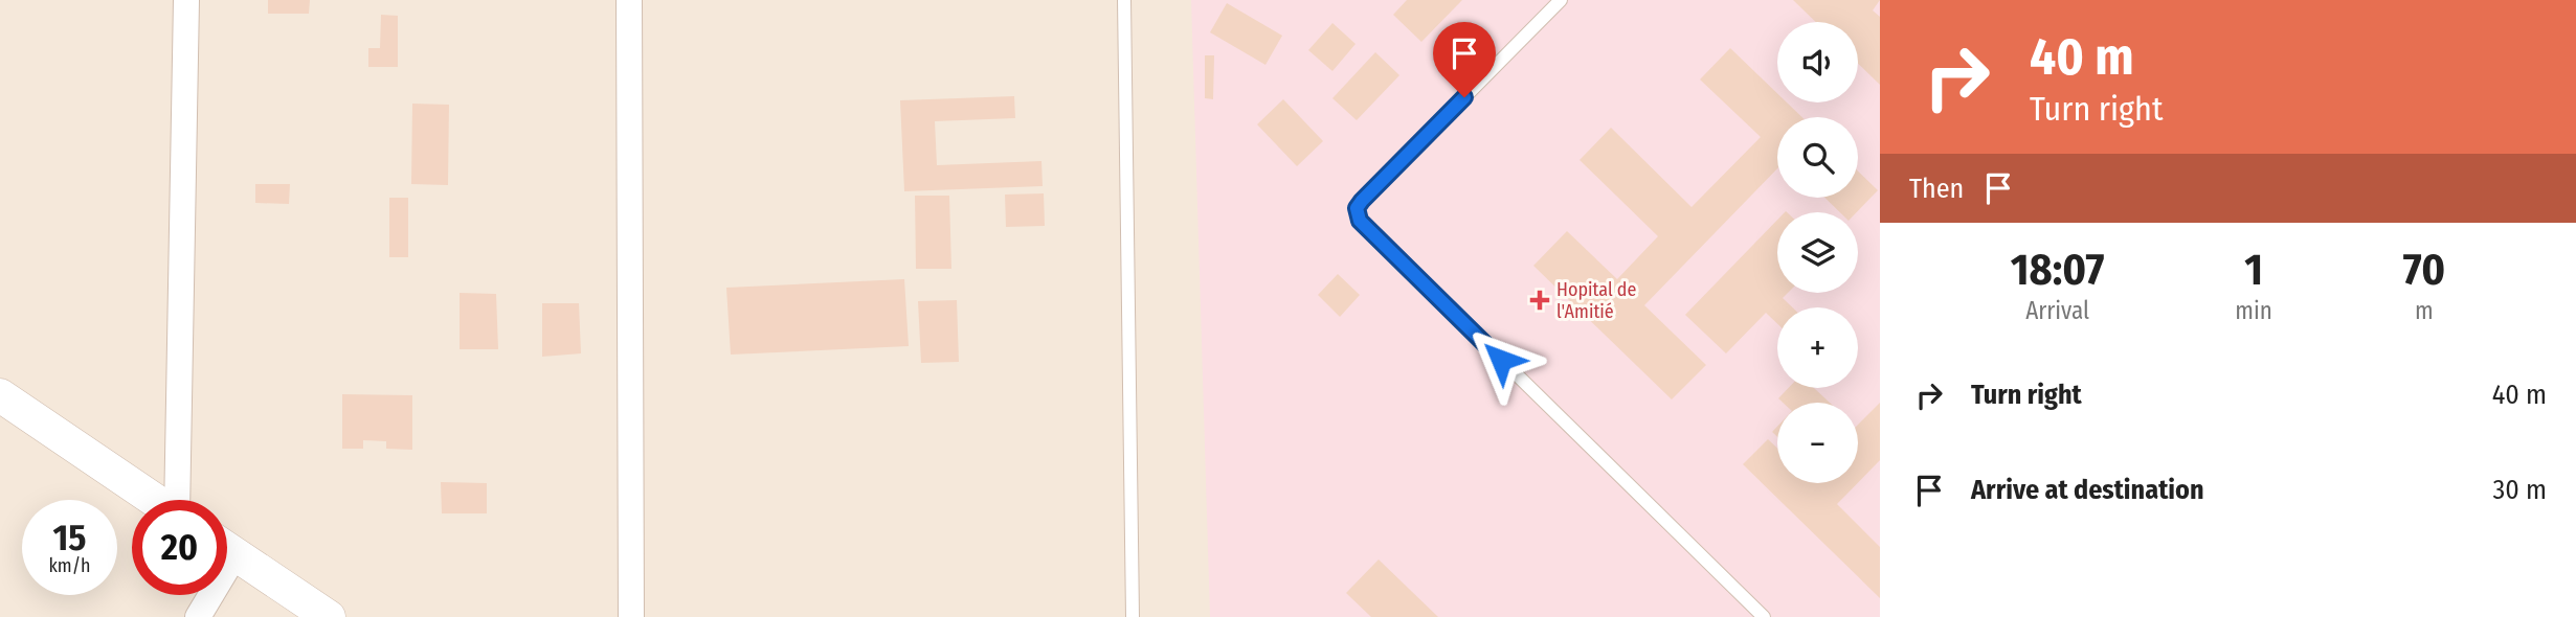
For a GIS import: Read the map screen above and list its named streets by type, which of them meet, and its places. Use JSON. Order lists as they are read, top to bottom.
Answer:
{
  "places": {
    "health": ["Hopital de l'Amitié"]
  },
  "page": {
    "turn": ["40 m", "Turn right"],
    "map_buttons": ["+", "−"],
    "then": "Then",
    "eta": [
      "18:07",
      "Arrival",
      "1",
      "min",
      "70",
      "m"
    ],
    "list": [
      {
        "name": "Turn right",
        "value": "40 m"
      },
      {
        "name": "Arrive at destination",
        "value": "30 m"
      }
    ],
    "speed": "15 km/h",
    "limit": "20"
  }
}
